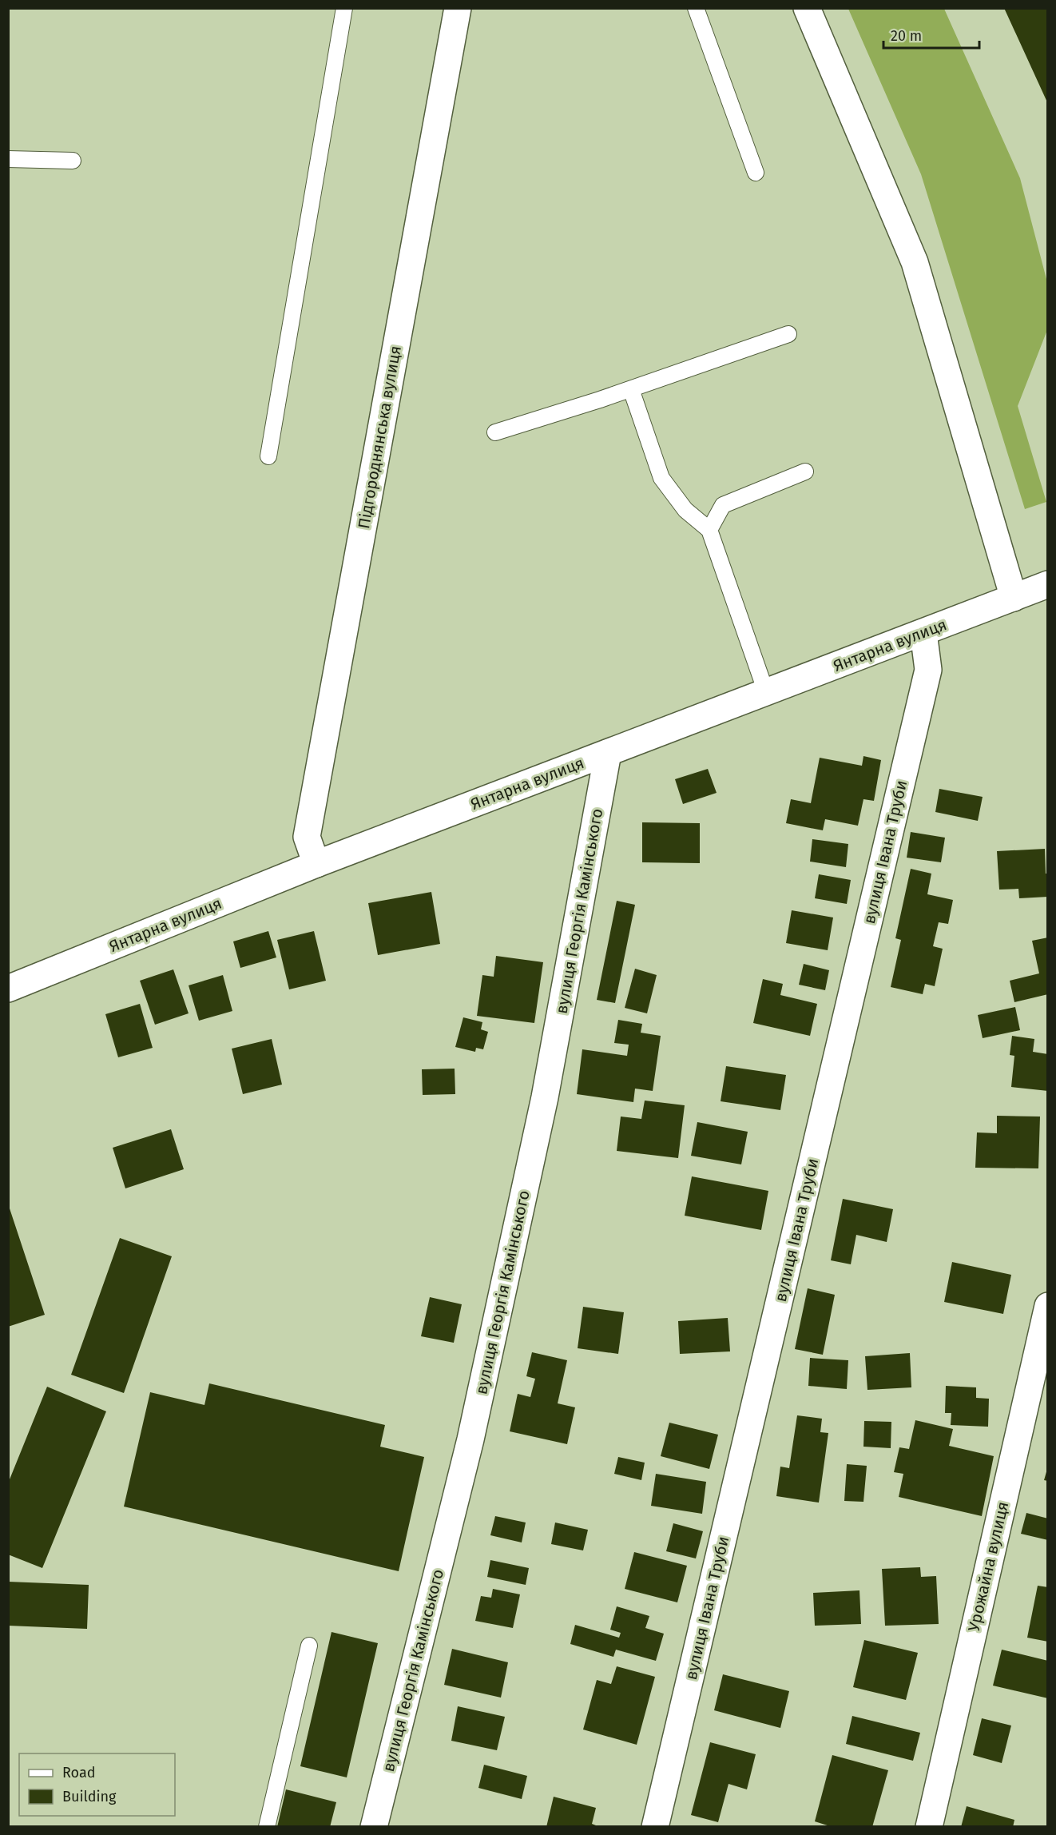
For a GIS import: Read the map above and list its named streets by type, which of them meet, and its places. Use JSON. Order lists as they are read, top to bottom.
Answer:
{
  "streets": {
    "street": [
      "Підгороднянська вулиця",
      "Янтарна вулиця",
      "вулиця Івана Труби",
      "вулиця Георгія Камінського",
      "Урожайна вулиця"
    ]
  },
  "crossings": [
    ["Підгороднянська вулиця", "Янтарна вулиця"],
    ["Янтарна вулиця", "вулиця Івана Труби"],
    ["Янтарна вулиця", "вулиця Георгія Камінського"]
  ],
  "legend": ["Road", "Building"],
  "scale_bar": "20 m"
}
